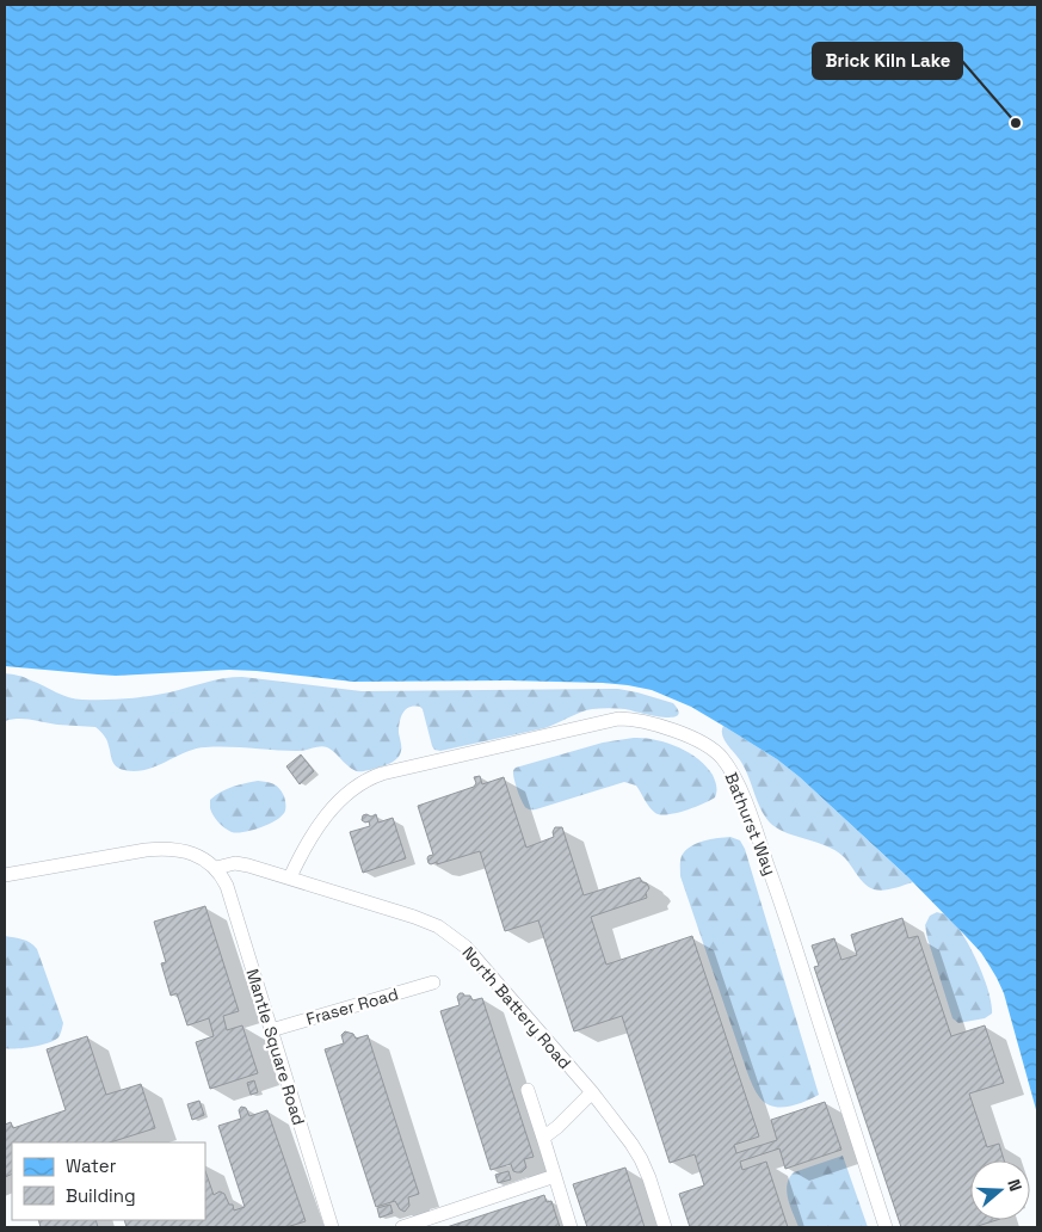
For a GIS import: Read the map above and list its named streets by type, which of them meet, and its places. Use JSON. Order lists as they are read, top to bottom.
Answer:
{
  "streets": {
    "lane": [
      "Bathurst Way",
      "Fraser Road",
      "North Battery Road",
      "Mantle Square Road"
    ]
  },
  "crossings": [
    ["Bathurst Way", "North Battery Road"],
    ["Fraser Road", "Mantle Square Road"],
    ["North Battery Road", "Mantle Square Road"]
  ],
  "places": ["Brick Kiln Lake"],
  "legend": ["Water", "Building"],
  "north": "right"
}
